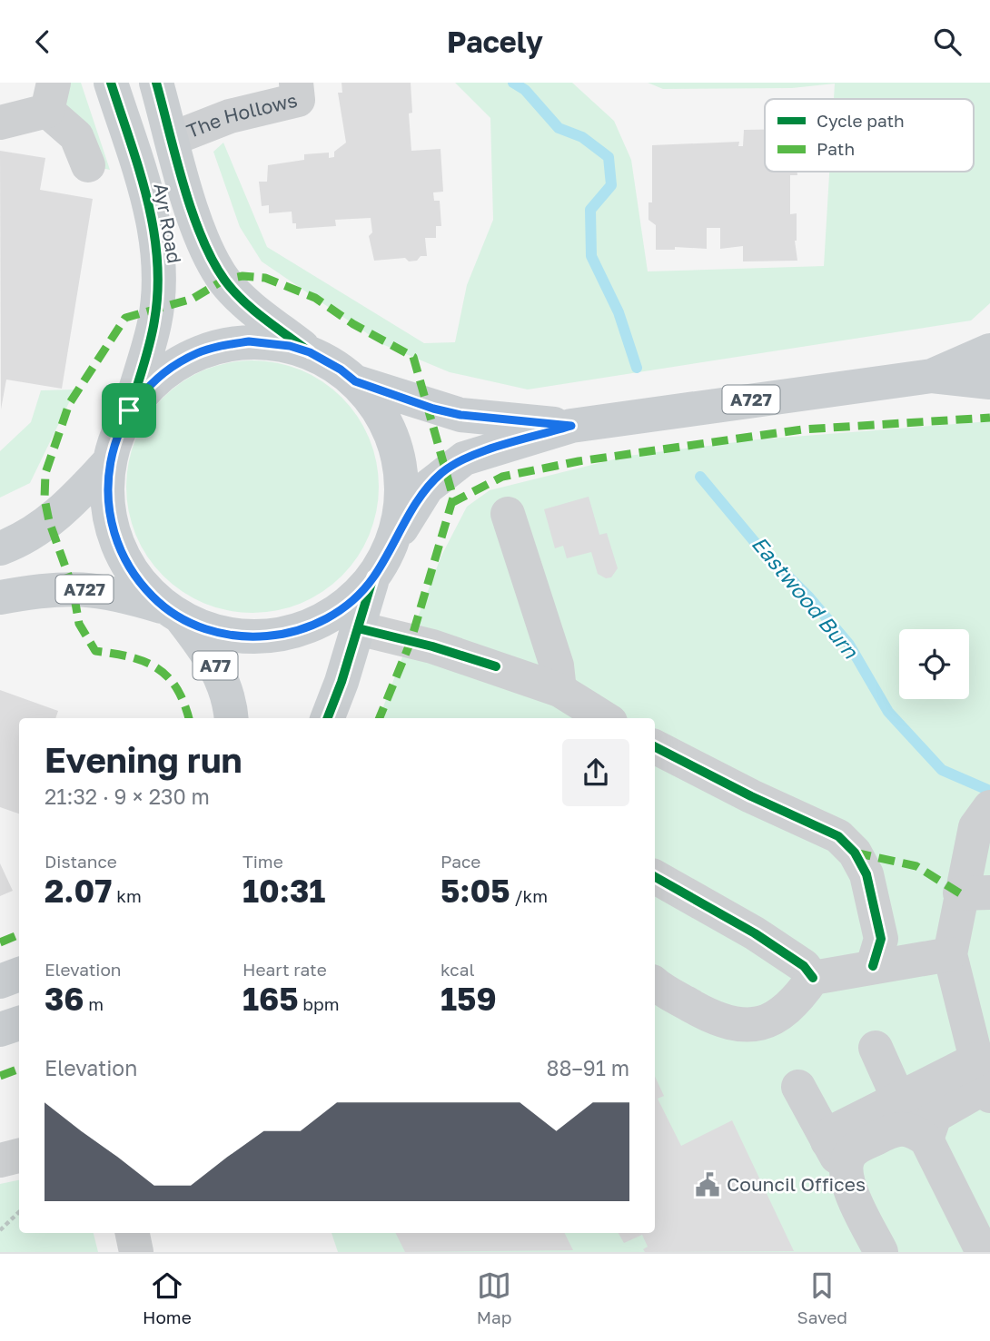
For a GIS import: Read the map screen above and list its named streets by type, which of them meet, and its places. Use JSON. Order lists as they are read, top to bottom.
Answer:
{
  "streets": {
    "main road": ["Ayr Road", "A727", "A77"],
    "street": ["The Hollows"]
  },
  "crossings": [
    ["The Hollows", "Ayr Road"],
    ["A727", "A77"]
  ],
  "water": ["Eastwood Burn"],
  "places": {
    "public building": ["Council Offices"]
  },
  "legend": ["Cycle path", "Path"],
  "page": {
    "header": "Pacely",
    "heading": ["Evening run", "21:32 · 9 × 230 m"],
    "stats": [
      ["Distance", "2.07 km"],
      ["Time", "10:31"],
      ["Pace", "5:05 /km"],
      ["Elevation", "36 m"],
      ["Heart rate", "165 bpm"],
      ["kcal", "159"]
    ],
    "chart": ["Elevation", "88–91 m"],
    "tabs": ["Home", "Map", "Saved"]
  }
}
